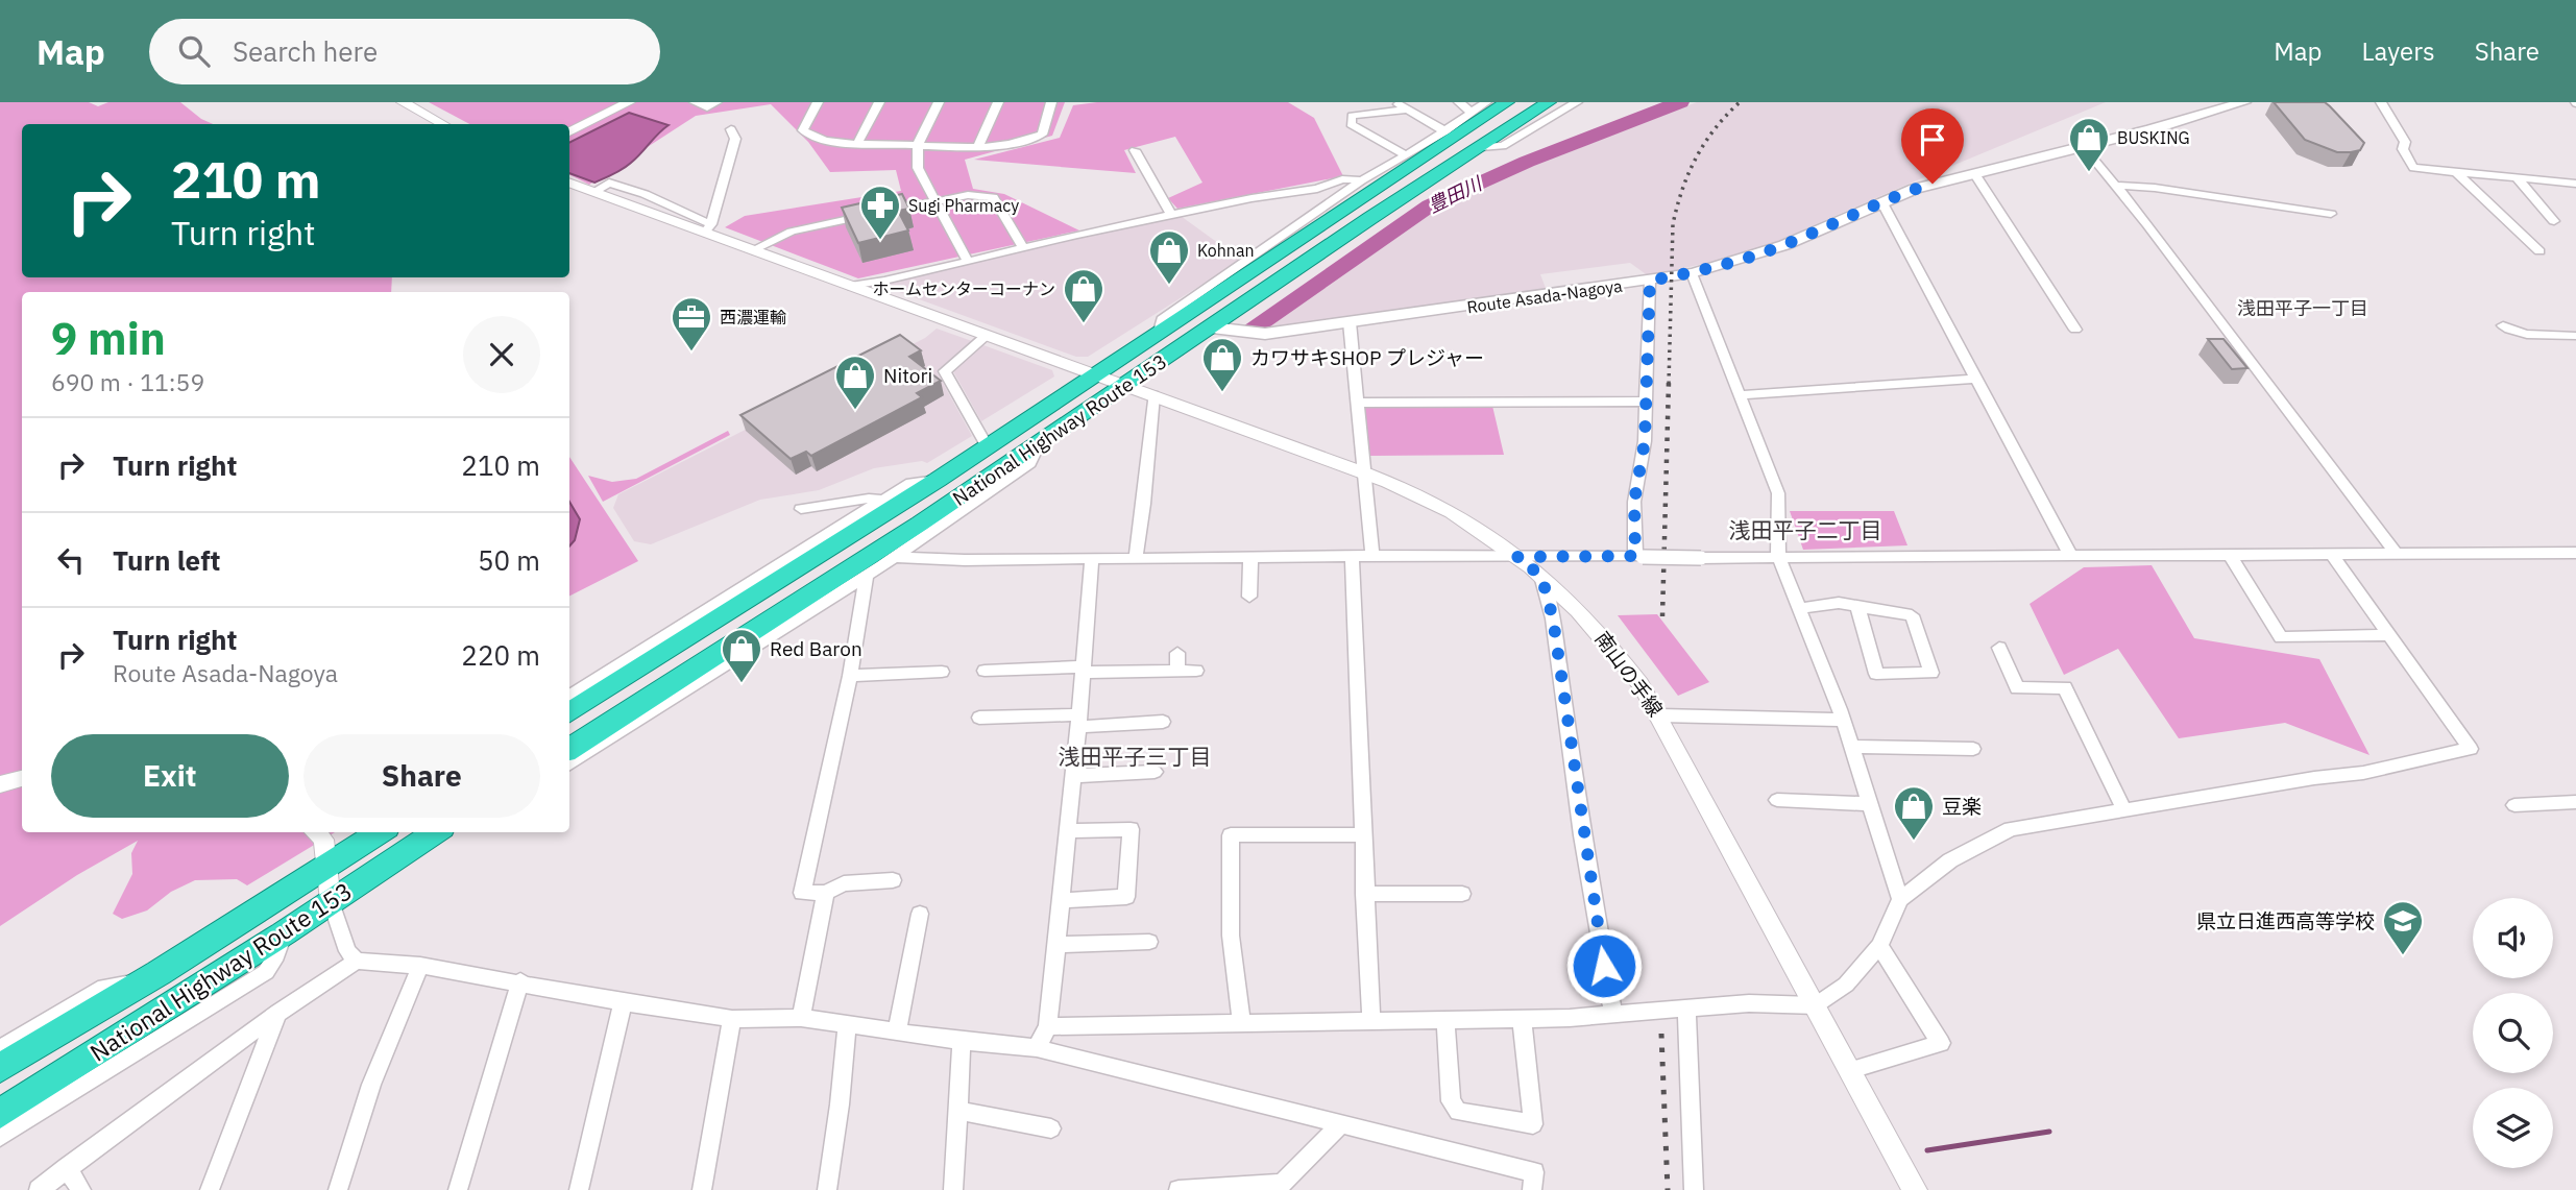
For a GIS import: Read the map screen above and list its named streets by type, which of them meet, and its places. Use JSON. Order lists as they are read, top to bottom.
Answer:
{
  "streets": {
    "highway": ["National Highway Route 153"],
    "main road": ["Route Asada-Nagoya"],
    "street": ["南山の手線"]
  },
  "crossings": [
    ["Route Asada-Nagoya", "National Highway Route 153"],
    ["National Highway Route 153", "南山の手線"]
  ],
  "districts": ["浅田平子一丁目", "浅田平子二丁目", "浅田平子三丁目"],
  "water": ["豊田川"],
  "places": {
    "shop": [
      "BUSKING",
      "Kohnan",
      "ホームセンターコーナン",
      "カワサキSHOP プレジャー",
      "Nitori",
      "Red Baron",
      "豆楽"
    ],
    "pharmacy": ["Sugi Pharmacy"],
    "office": ["西濃運輸"],
    "school or university": ["県立日進西高等学校"]
  },
  "page": {
    "header": "Map",
    "search": "Search here",
    "nav": ["Map", "Layers", "Share"],
    "turn": ["210 m", "Turn right"],
    "heading": ["9 min", "690 m · 11:59"],
    "list": [
      {
        "name": "Turn right",
        "value": "210 m"
      },
      {
        "name": "Turn left",
        "value": "50 m"
      },
      {
        "name": "Turn right",
        "note": "Route Asada-Nagoya",
        "value": "220 m"
      }
    ],
    "buttons": ["Exit", "Share"]
  }
}
